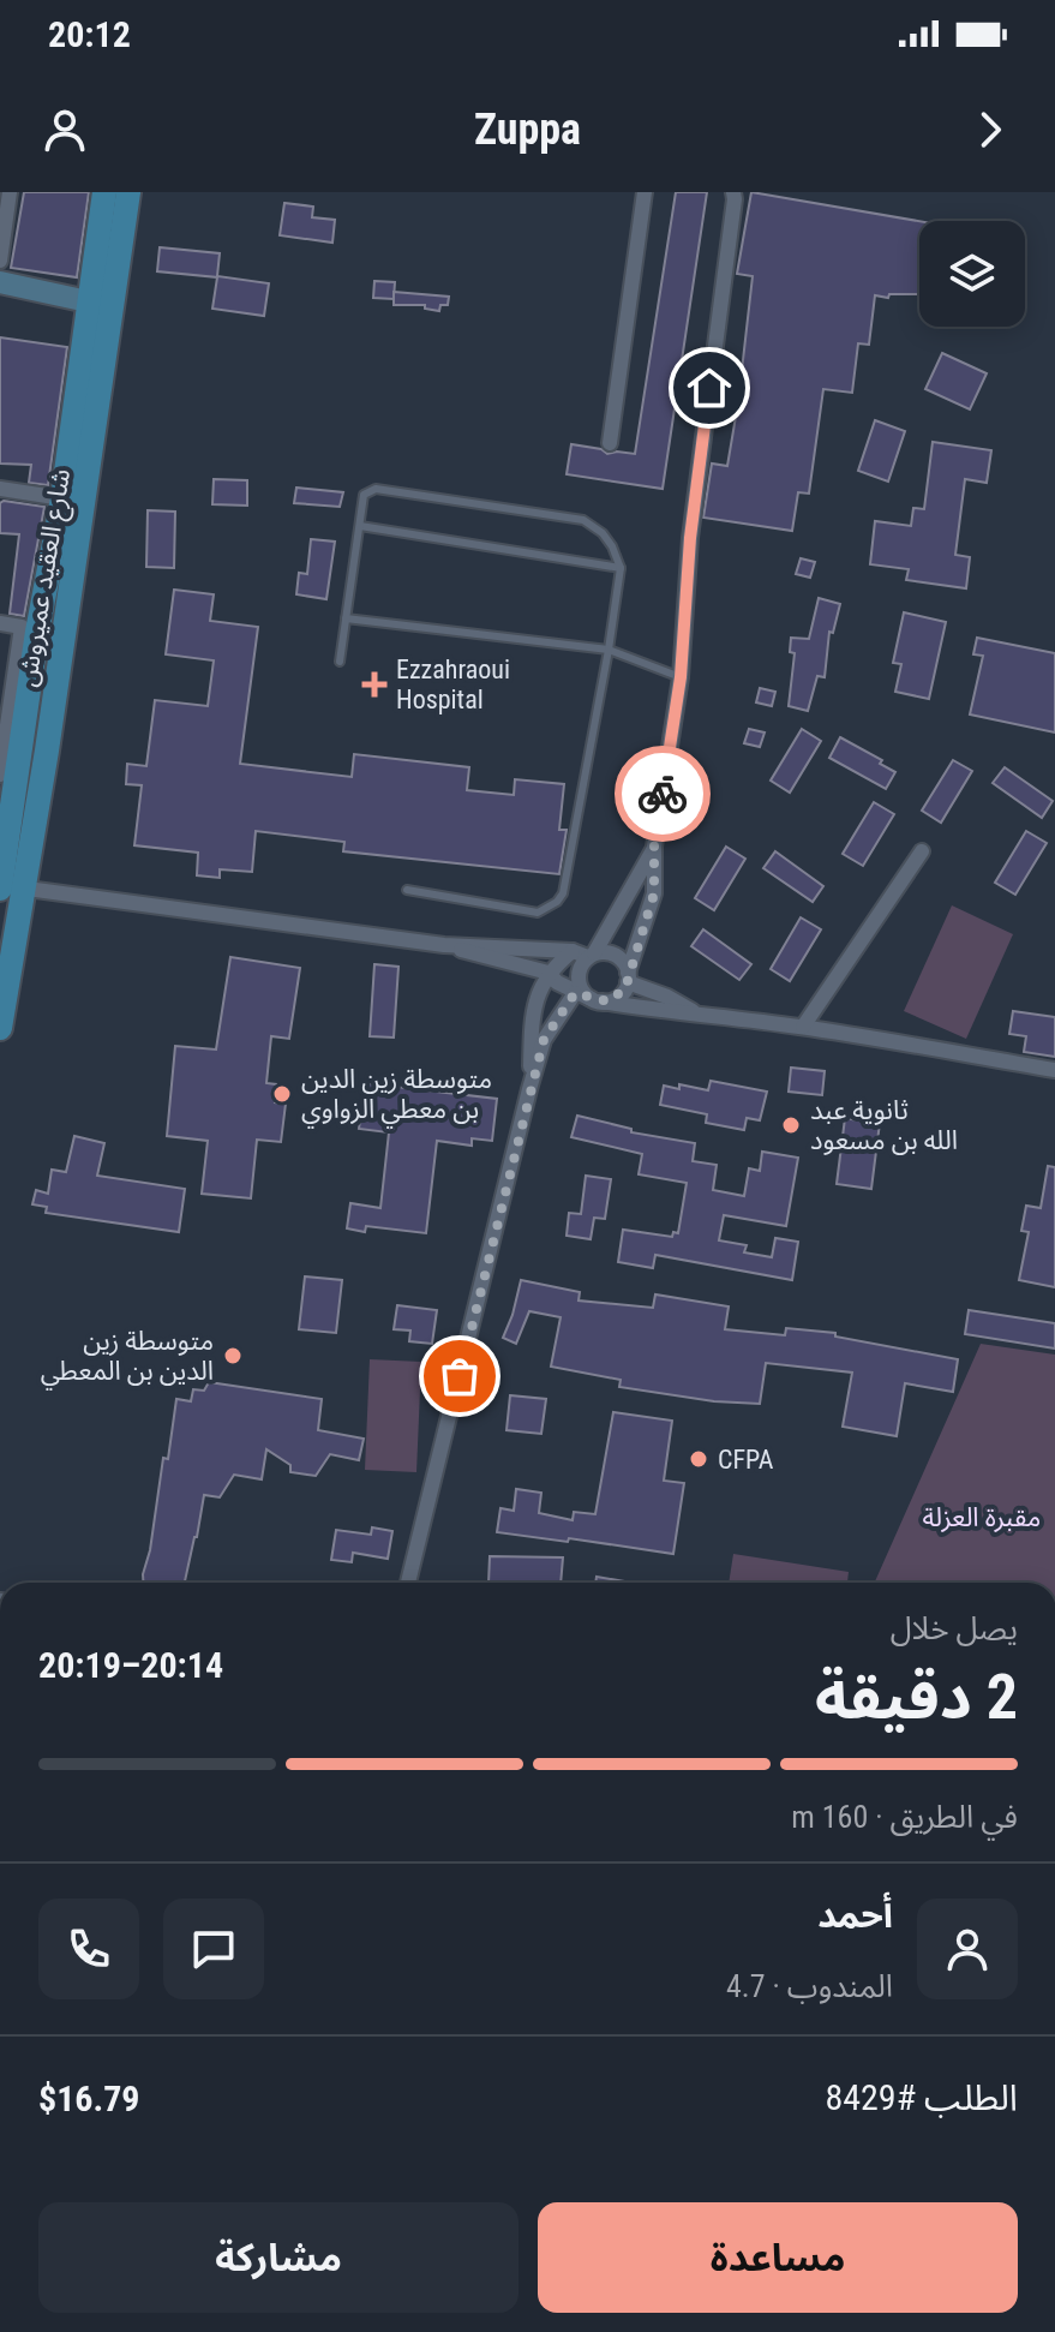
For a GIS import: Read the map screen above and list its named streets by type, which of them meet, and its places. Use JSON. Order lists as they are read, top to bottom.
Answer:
{
  "streets": {
    "main road": ["شارع العقيد عميروش"]
  },
  "parks": ["مقبرة العزلة"],
  "places": {
    "health": ["Ezzahraoui Hospital"],
    "other": [
      "متوسطة زين الدين بن معطي الزواوي",
      "ثانوية عبد الله بن مسعود",
      "متوسطة زين الدين بن المعطي",
      "CFPA"
    ]
  },
  "page": {
    "status": "20:12",
    "header": "Zuppa",
    "heading": ["2 دقيقة", "يصل خلال", "20:14–20:19"],
    "panel": [
      "أحمد",
      "المندوب · 4.7",
      "الطلب #8429",
      "$16.79"
    ],
    "bar": "في الطريق · 160 m",
    "buttons": ["مساعدة", "مشاركة"]
  }
}
